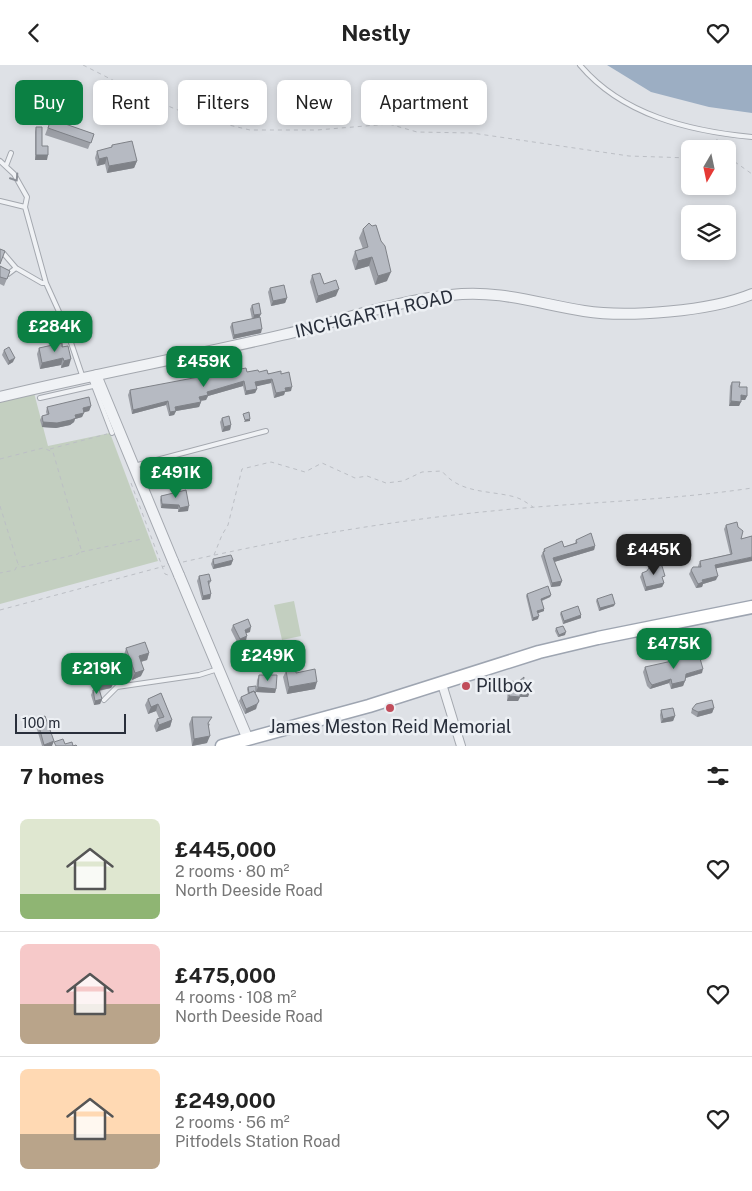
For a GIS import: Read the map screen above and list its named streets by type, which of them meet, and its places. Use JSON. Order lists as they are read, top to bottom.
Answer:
{
  "streets": {
    "street": ["INCHGARTH ROAD"]
  },
  "places": ["Pillbox", "James Meston Reid Memorial"],
  "scale_bar": "100 m",
  "north": "bottom",
  "page": {
    "header": "Nestly",
    "chip": [
      "Buy",
      "Rent",
      "Filters",
      "New",
      "Apartment"
    ],
    "price": [
      "£284K",
      "£459K",
      "£491K",
      "£445K",
      "£475K",
      "£249K",
      "£219K"
    ],
    "scale": "100 m",
    "heading": "7 homes",
    "list": [
      {
        "name": "£445,000",
        "note": "2 rooms · 80 m² · North Deeside Road"
      },
      {
        "name": "£475,000",
        "note": "4 rooms · 108 m² · North Deeside Road"
      },
      {
        "name": "£249,000",
        "note": "2 rooms · 56 m² · Pitfodels Station Road"
      }
    ]
  }
}
